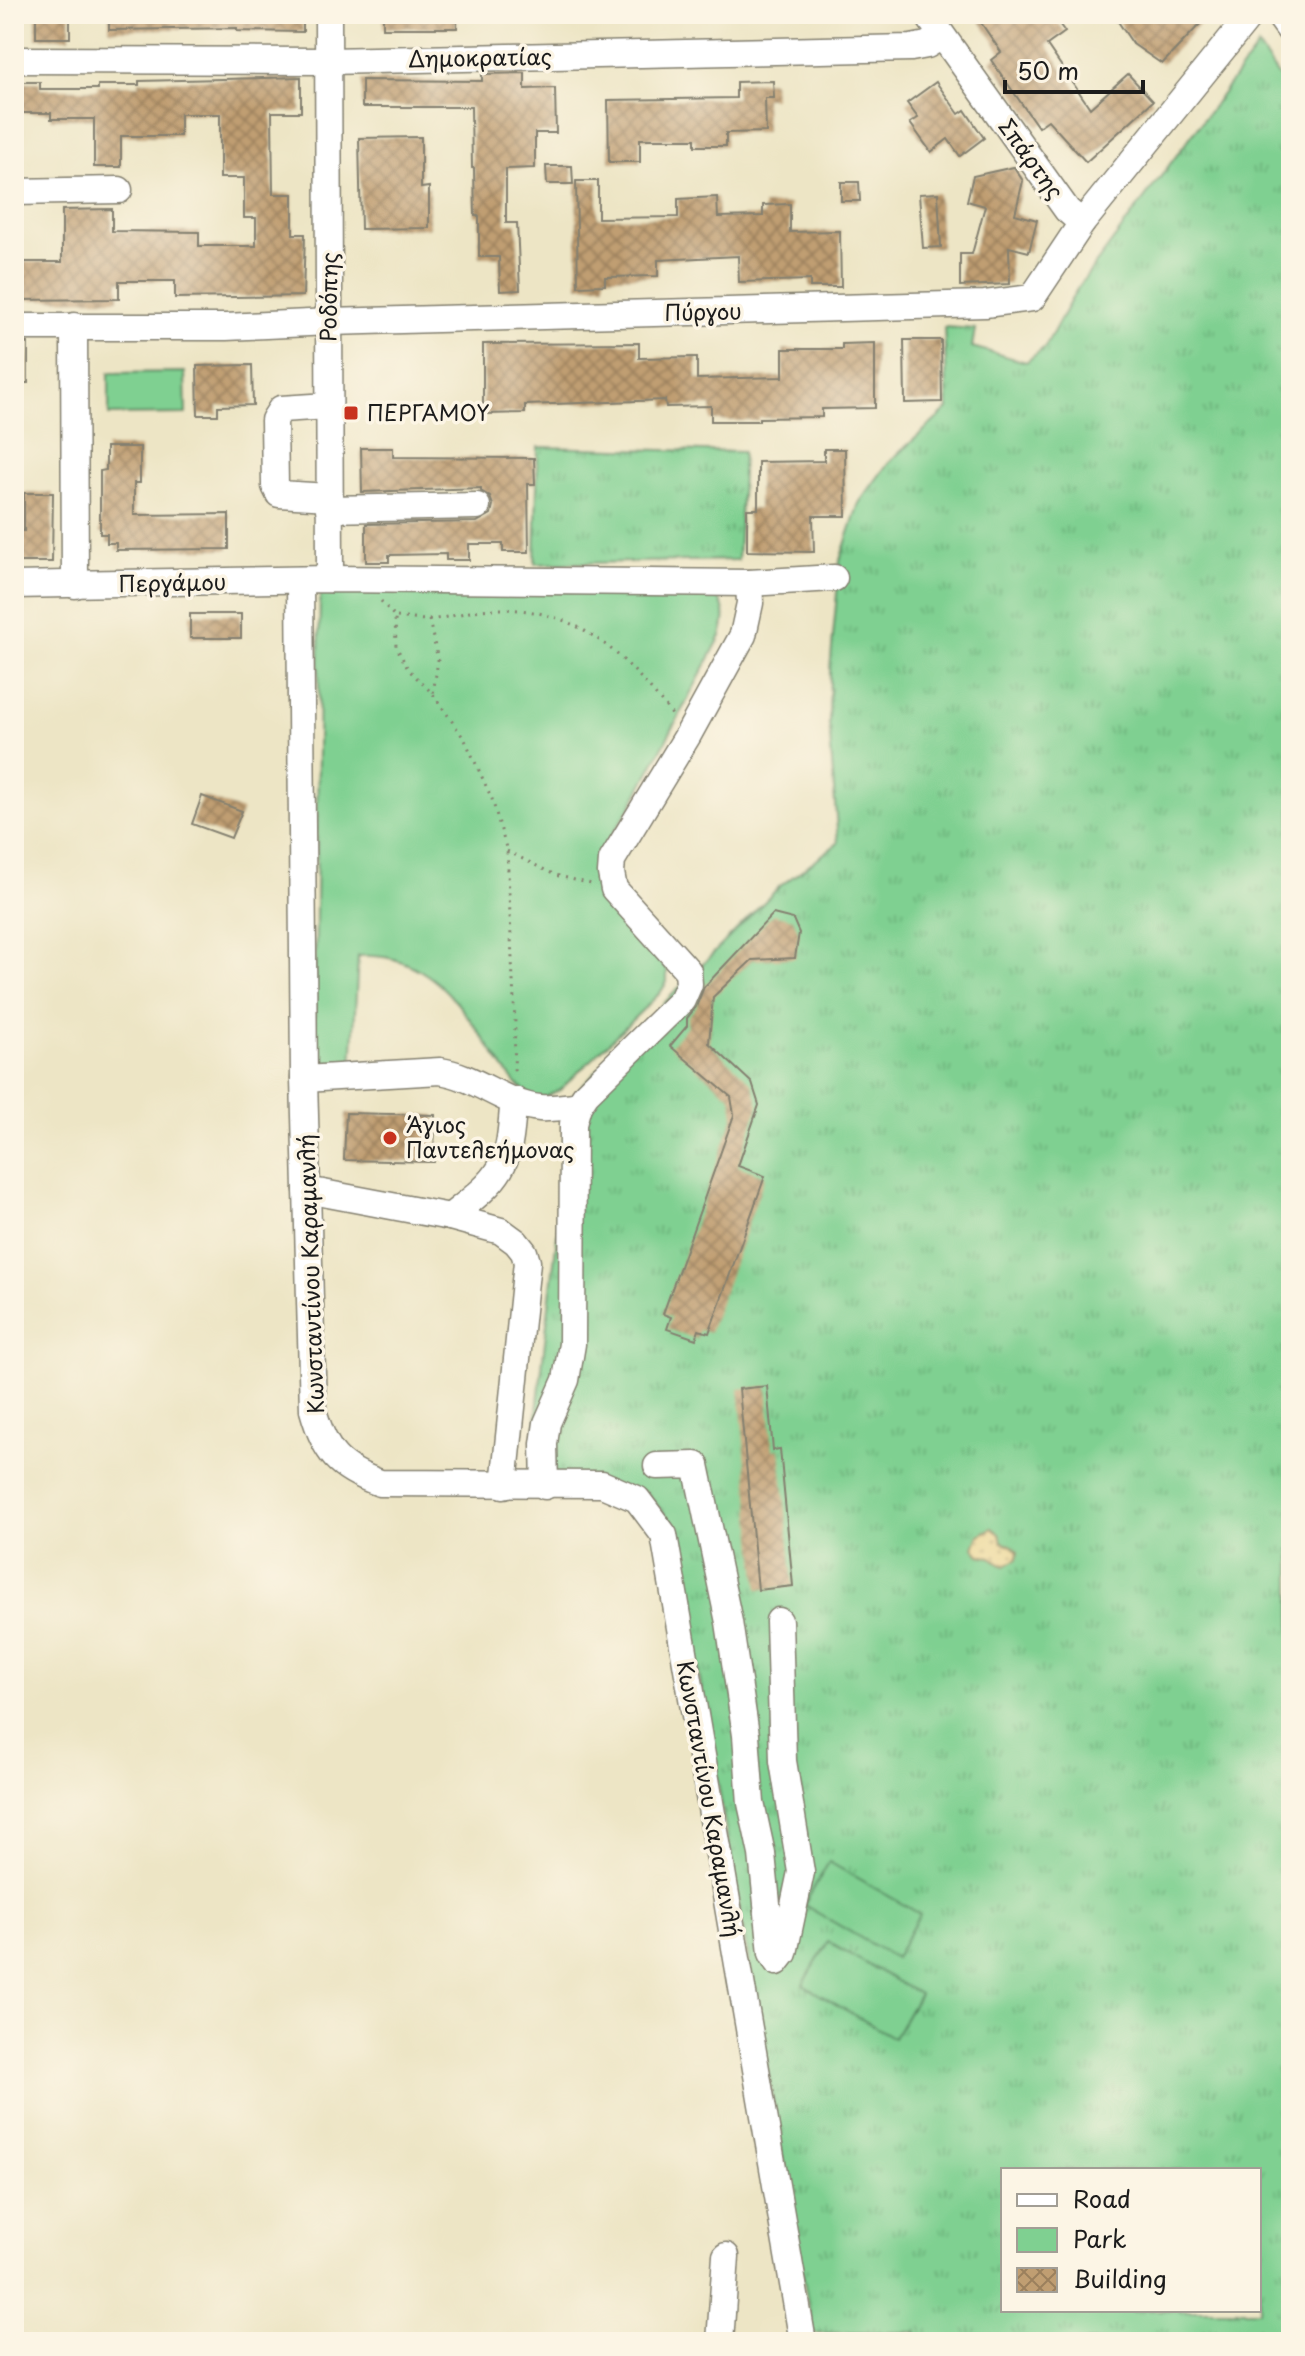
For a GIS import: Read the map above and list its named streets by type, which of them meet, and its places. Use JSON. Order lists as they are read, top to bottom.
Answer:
{
  "streets": {
    "street": [
      "Δημοκρατίας",
      "Σπάρτης",
      "Ροδόπης",
      "Πύργου",
      "Περγάμου",
      "Κωνσταντίνου Καραμανλή"
    ]
  },
  "crossings": [
    ["Δημοκρατίας", "Σπάρτης"],
    ["Δημοκρατίας", "Ροδόπης"],
    ["Σπάρτης", "Πύργου"],
    ["Ροδόπης", "Πύργου"],
    ["Ροδόπης", "Περγάμου"],
    ["Περγάμου", "Κωνσταντίνου Καραμανλή"]
  ],
  "places": {
    "transit": ["ΠΕΡΓΑΜΟΥ"],
    "other": ["Άγιος Παντελεήμονας"]
  },
  "legend": ["Road", "Park", "Building"],
  "scale_bar": "50 m"
}
